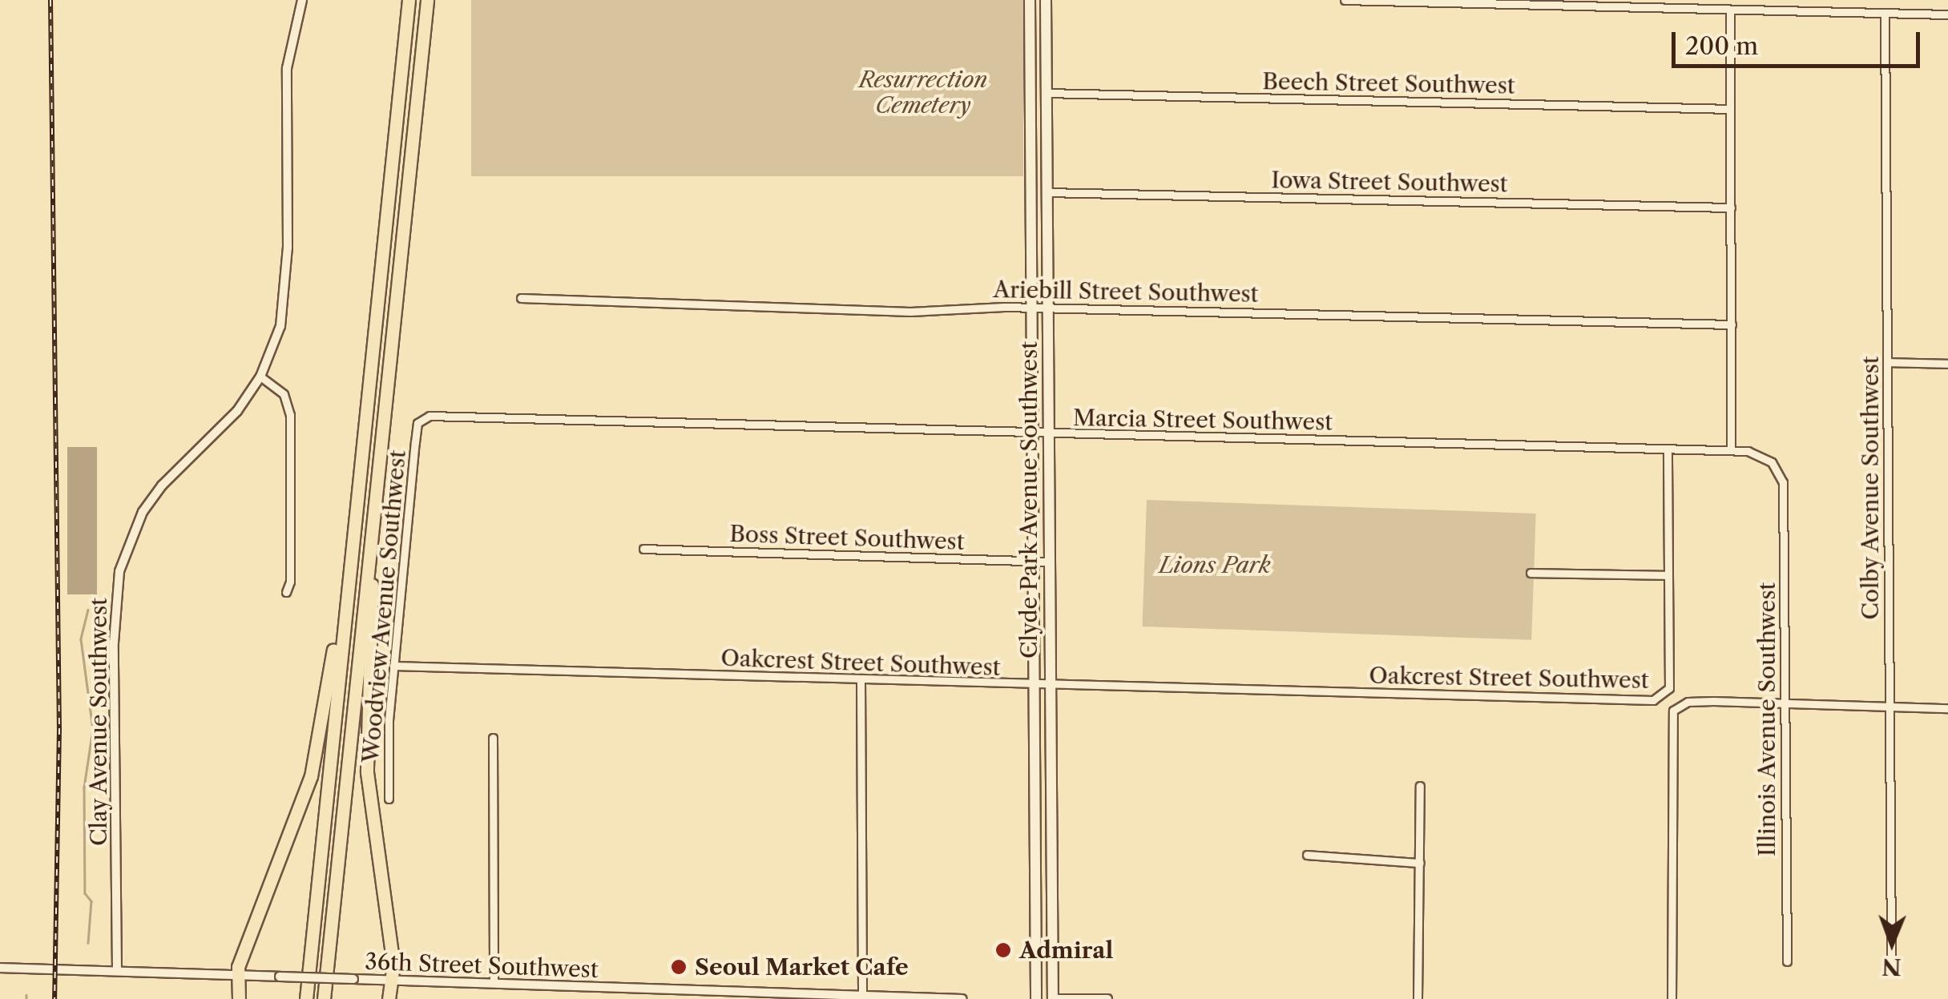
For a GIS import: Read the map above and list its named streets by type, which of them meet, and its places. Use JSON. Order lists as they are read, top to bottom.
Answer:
{
  "streets": {
    "main road": ["Clyde Park Avenue Southwest"],
    "street": [
      "Beech Street Southwest",
      "Iowa Street Southwest",
      "Ariebill Street Southwest",
      "Marcia Street Southwest",
      "Colby Avenue Southwest",
      "Boss Street Southwest",
      "Woodview Avenue Southwest",
      "Oakcrest Street Southwest",
      "Illinois Avenue Southwest",
      "Clay Avenue Southwest",
      "36th Street Southwest"
    ]
  },
  "crossings": [
    ["Beech Street Southwest", "Clyde Park Avenue Southwest"],
    ["Iowa Street Southwest", "Clyde Park Avenue Southwest"],
    ["Ariebill Street Southwest", "Clyde Park Avenue Southwest"],
    ["Marcia Street Southwest", "Clyde Park Avenue Southwest"],
    ["Marcia Street Southwest", "Woodview Avenue Southwest"],
    ["Marcia Street Southwest", "Illinois Avenue Southwest"],
    ["Clyde Park Avenue Southwest", "Boss Street Southwest"],
    ["Clyde Park Avenue Southwest", "Oakcrest Street Southwest"],
    ["Woodview Avenue Southwest", "Oakcrest Street Southwest"],
    ["Clay Avenue Southwest", "36th Street Southwest"]
  ],
  "parks": ["Resurrection Cemetery", "Lions Park"],
  "places": ["Admiral", "Seoul Market Cafe"],
  "scale_bar": "200 m",
  "north": "bottom"
}
